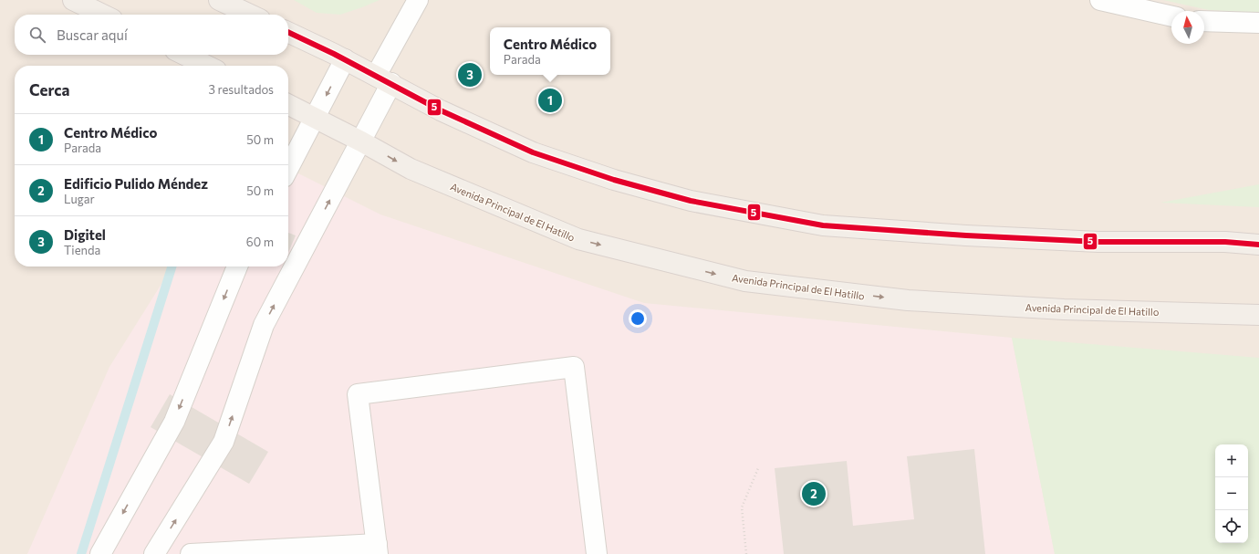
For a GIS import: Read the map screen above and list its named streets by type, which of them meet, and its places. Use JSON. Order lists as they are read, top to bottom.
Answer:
{
  "streets": {
    "main road": ["Avenida Principal de El Hatillo"]
  },
  "lines": ["transit line 5"],
  "north": "top",
  "page": {
    "search": "Buscar aquí",
    "popup": ["Centro Médico", "Parada"],
    "pins": ["3", "1", "2"],
    "heading": ["Cerca", "3 resultados"],
    "list": [
      {
        "mark": "1",
        "name": "Centro Médico",
        "note": "Parada",
        "value": "50 m"
      },
      {
        "mark": "2",
        "name": "Edificio Pulido Méndez",
        "note": "Lugar",
        "value": "50 m"
      },
      {
        "mark": "3",
        "name": "Digitel",
        "note": "Tienda",
        "value": "60 m"
      }
    ],
    "map_buttons": ["+", "−"]
  }
}
